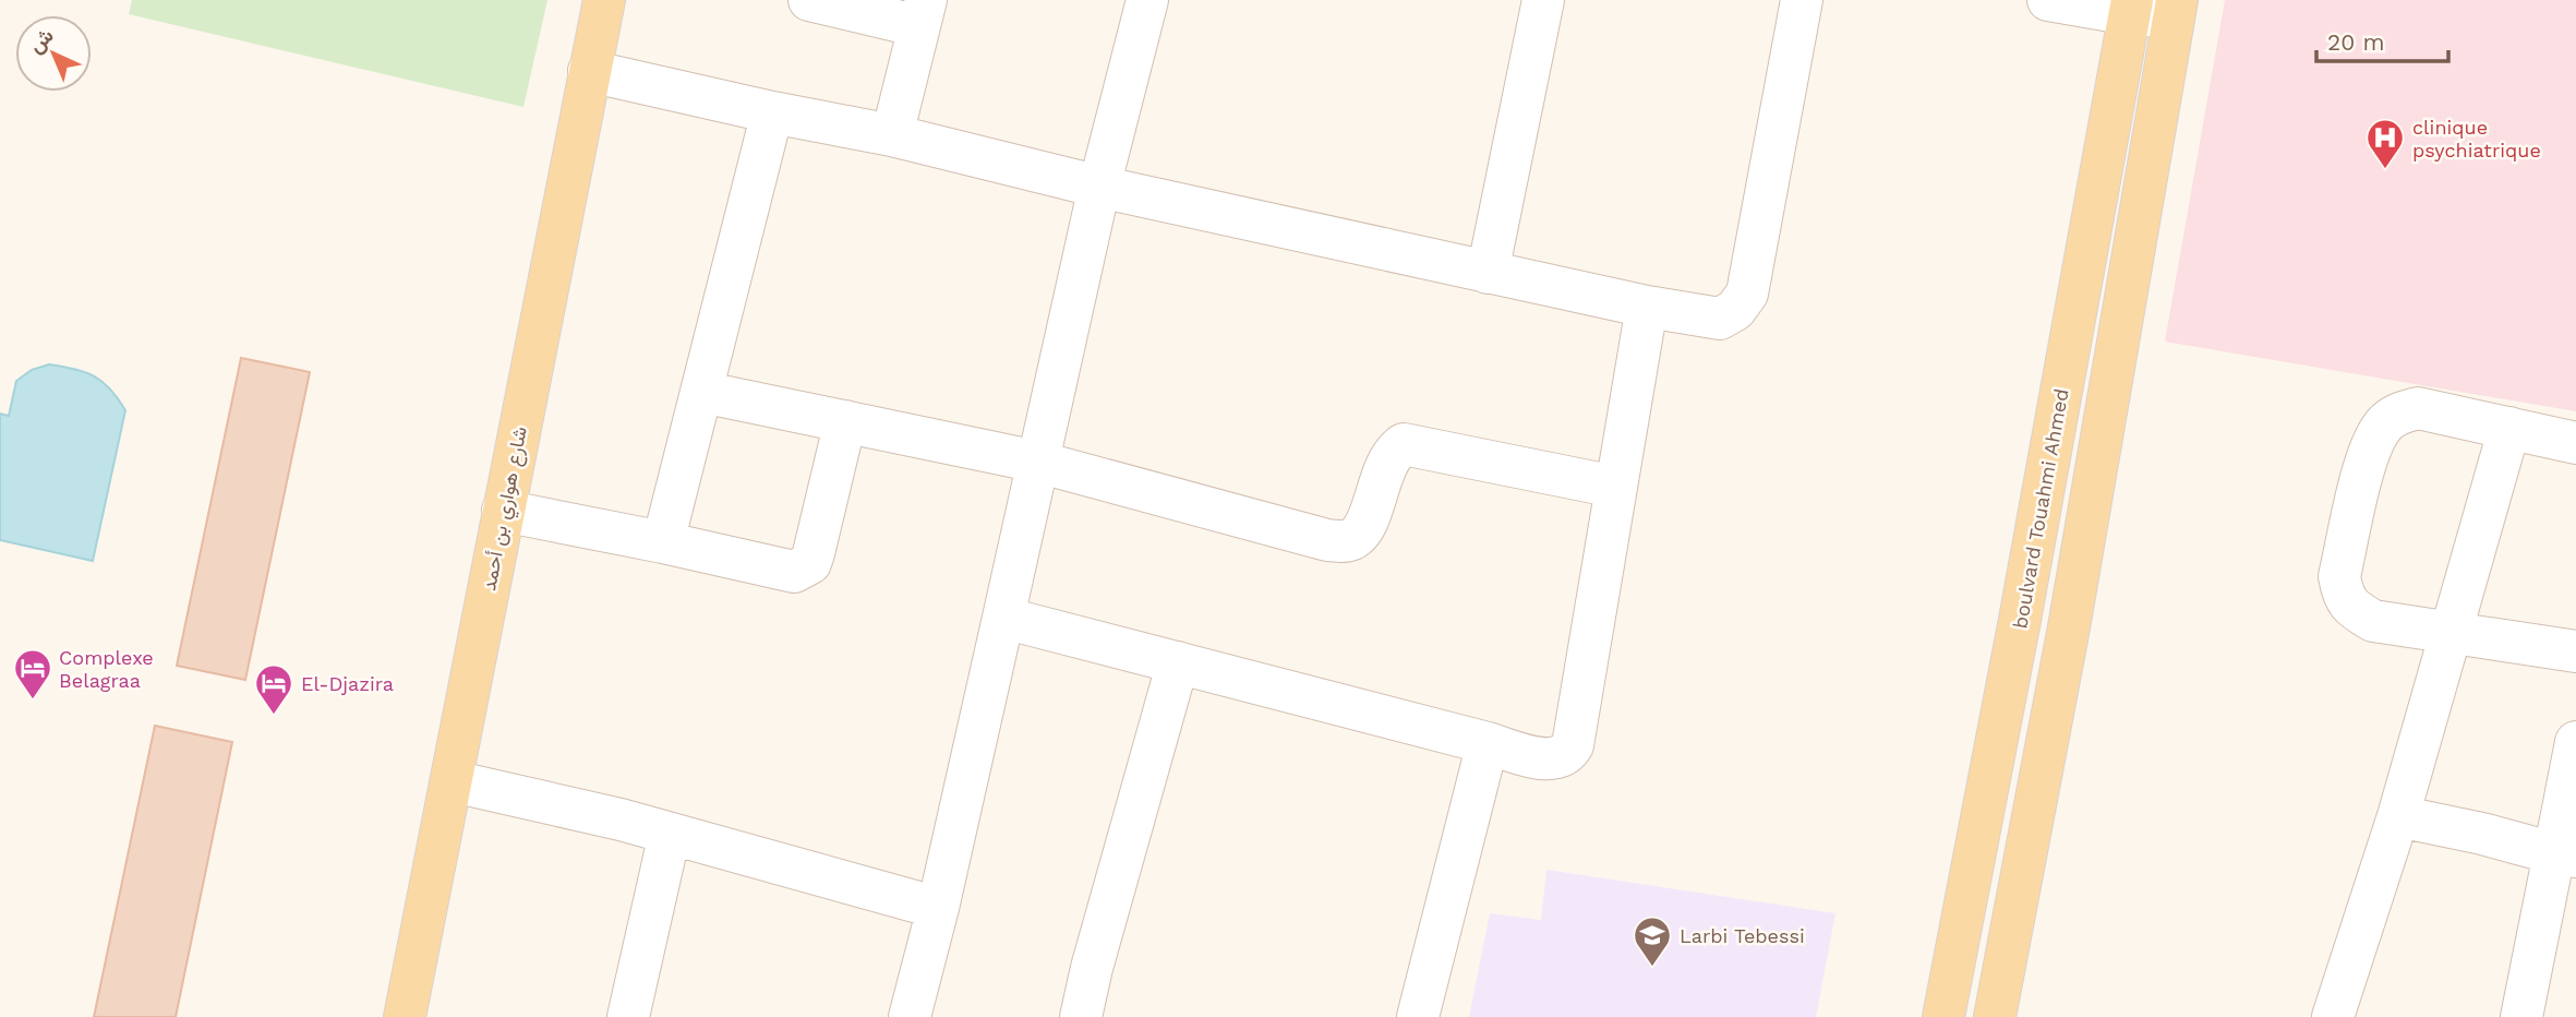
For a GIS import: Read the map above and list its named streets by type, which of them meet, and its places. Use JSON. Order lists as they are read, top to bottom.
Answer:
{
  "streets": {
    "main road": ["شارع هواري بن أحمد", "boulvard Touahmi Ahmed"]
  },
  "places": {
    "hospital": ["clinique psychiatrique"],
    "hotel": ["Complexe Belagraa", "El-Djazira"],
    "school or university": ["Larbi Tebessi"]
  },
  "scale_bar": "20 m",
  "north": "top left"
}
